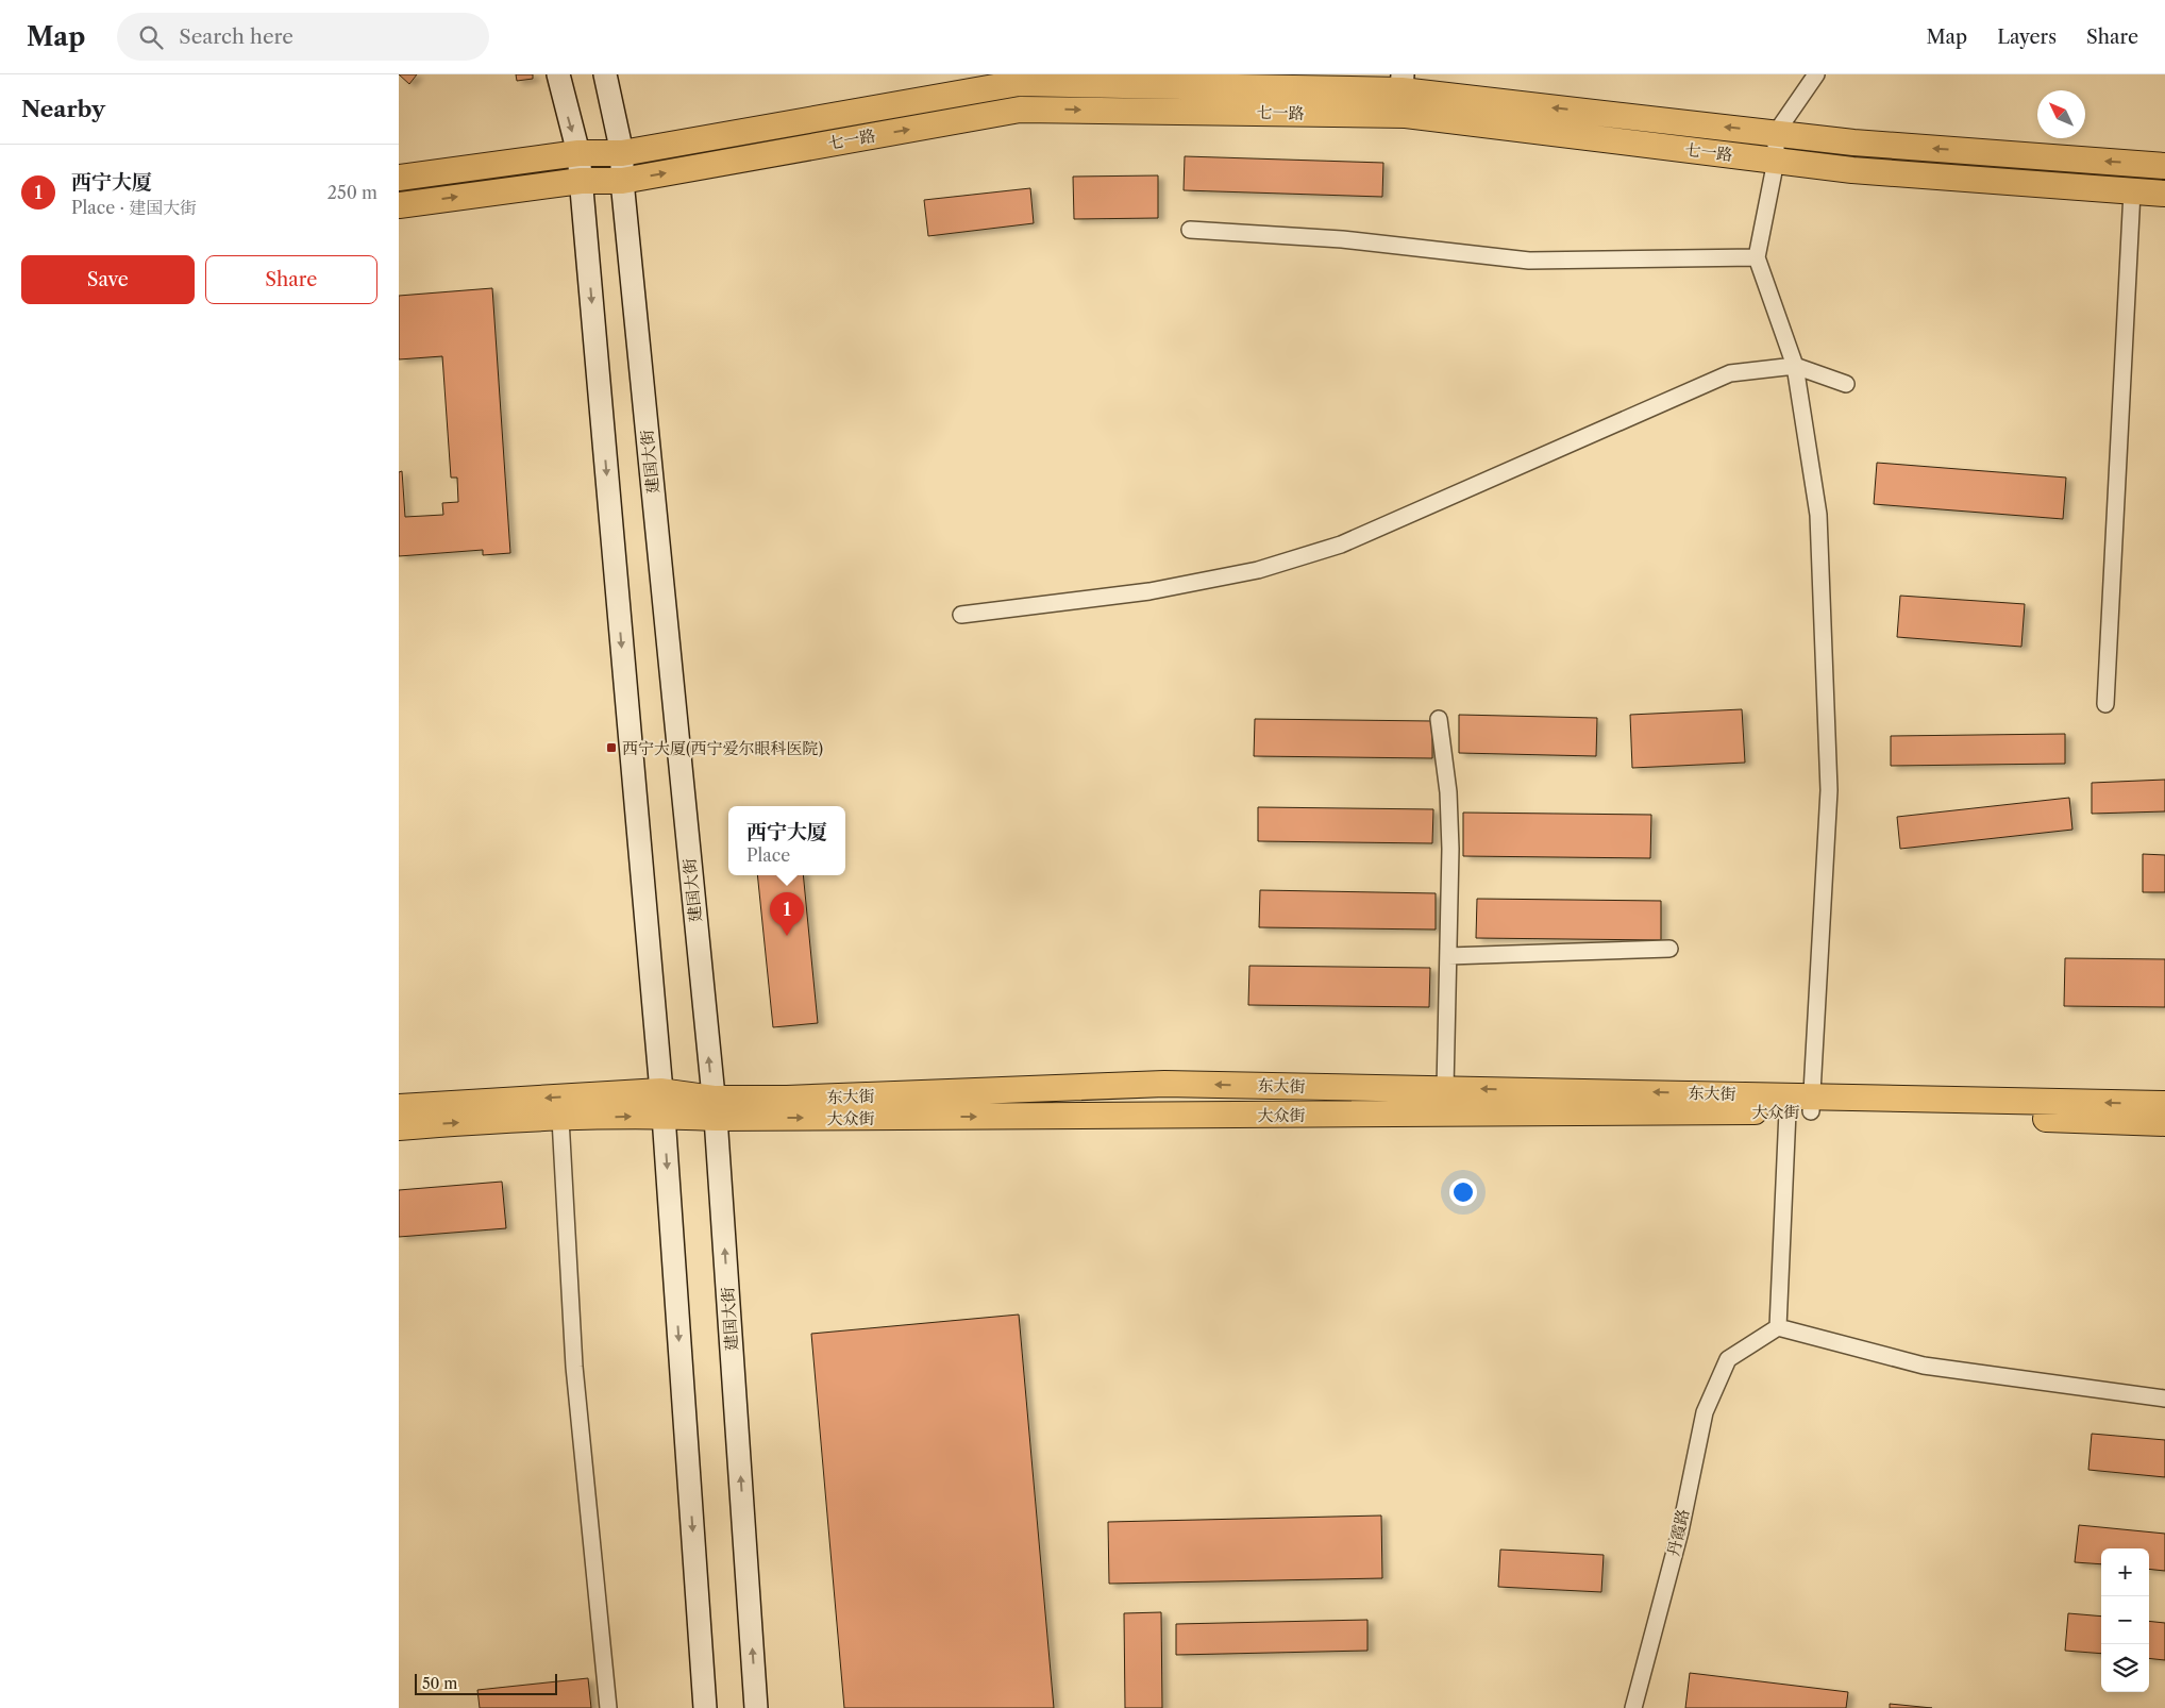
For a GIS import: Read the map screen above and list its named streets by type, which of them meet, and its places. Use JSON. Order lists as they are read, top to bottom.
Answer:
{
  "streets": {
    "main road": ["七一路", "东大街", "大众街"],
    "street": ["建国大街", "丹霞路"]
  },
  "crossings": [
    ["七一路", "建国大街"],
    ["建国大街", "东大街"],
    ["建国大街", "大众街"],
    ["东大街", "大众街"]
  ],
  "one_way": ["东大街", "大众街"],
  "places": {
    "transit": ["西宁大厦(西宁爱尔眼科医院)"]
  },
  "scale_bar": "50 m",
  "north": "top left",
  "page": {
    "header": "Map",
    "search": "Search here",
    "nav": ["Map", "Layers", "Share"],
    "heading": "Nearby",
    "list": [
      {
        "mark": "1",
        "name": "西宁大厦",
        "note": "Place · 建国大街",
        "value": "250 m"
      }
    ],
    "buttons": ["Save", "Share"],
    "popup": ["西宁大厦", "Place"],
    "pins": "1",
    "map_buttons": ["+", "−"],
    "scale": "50 m"
  }
}
